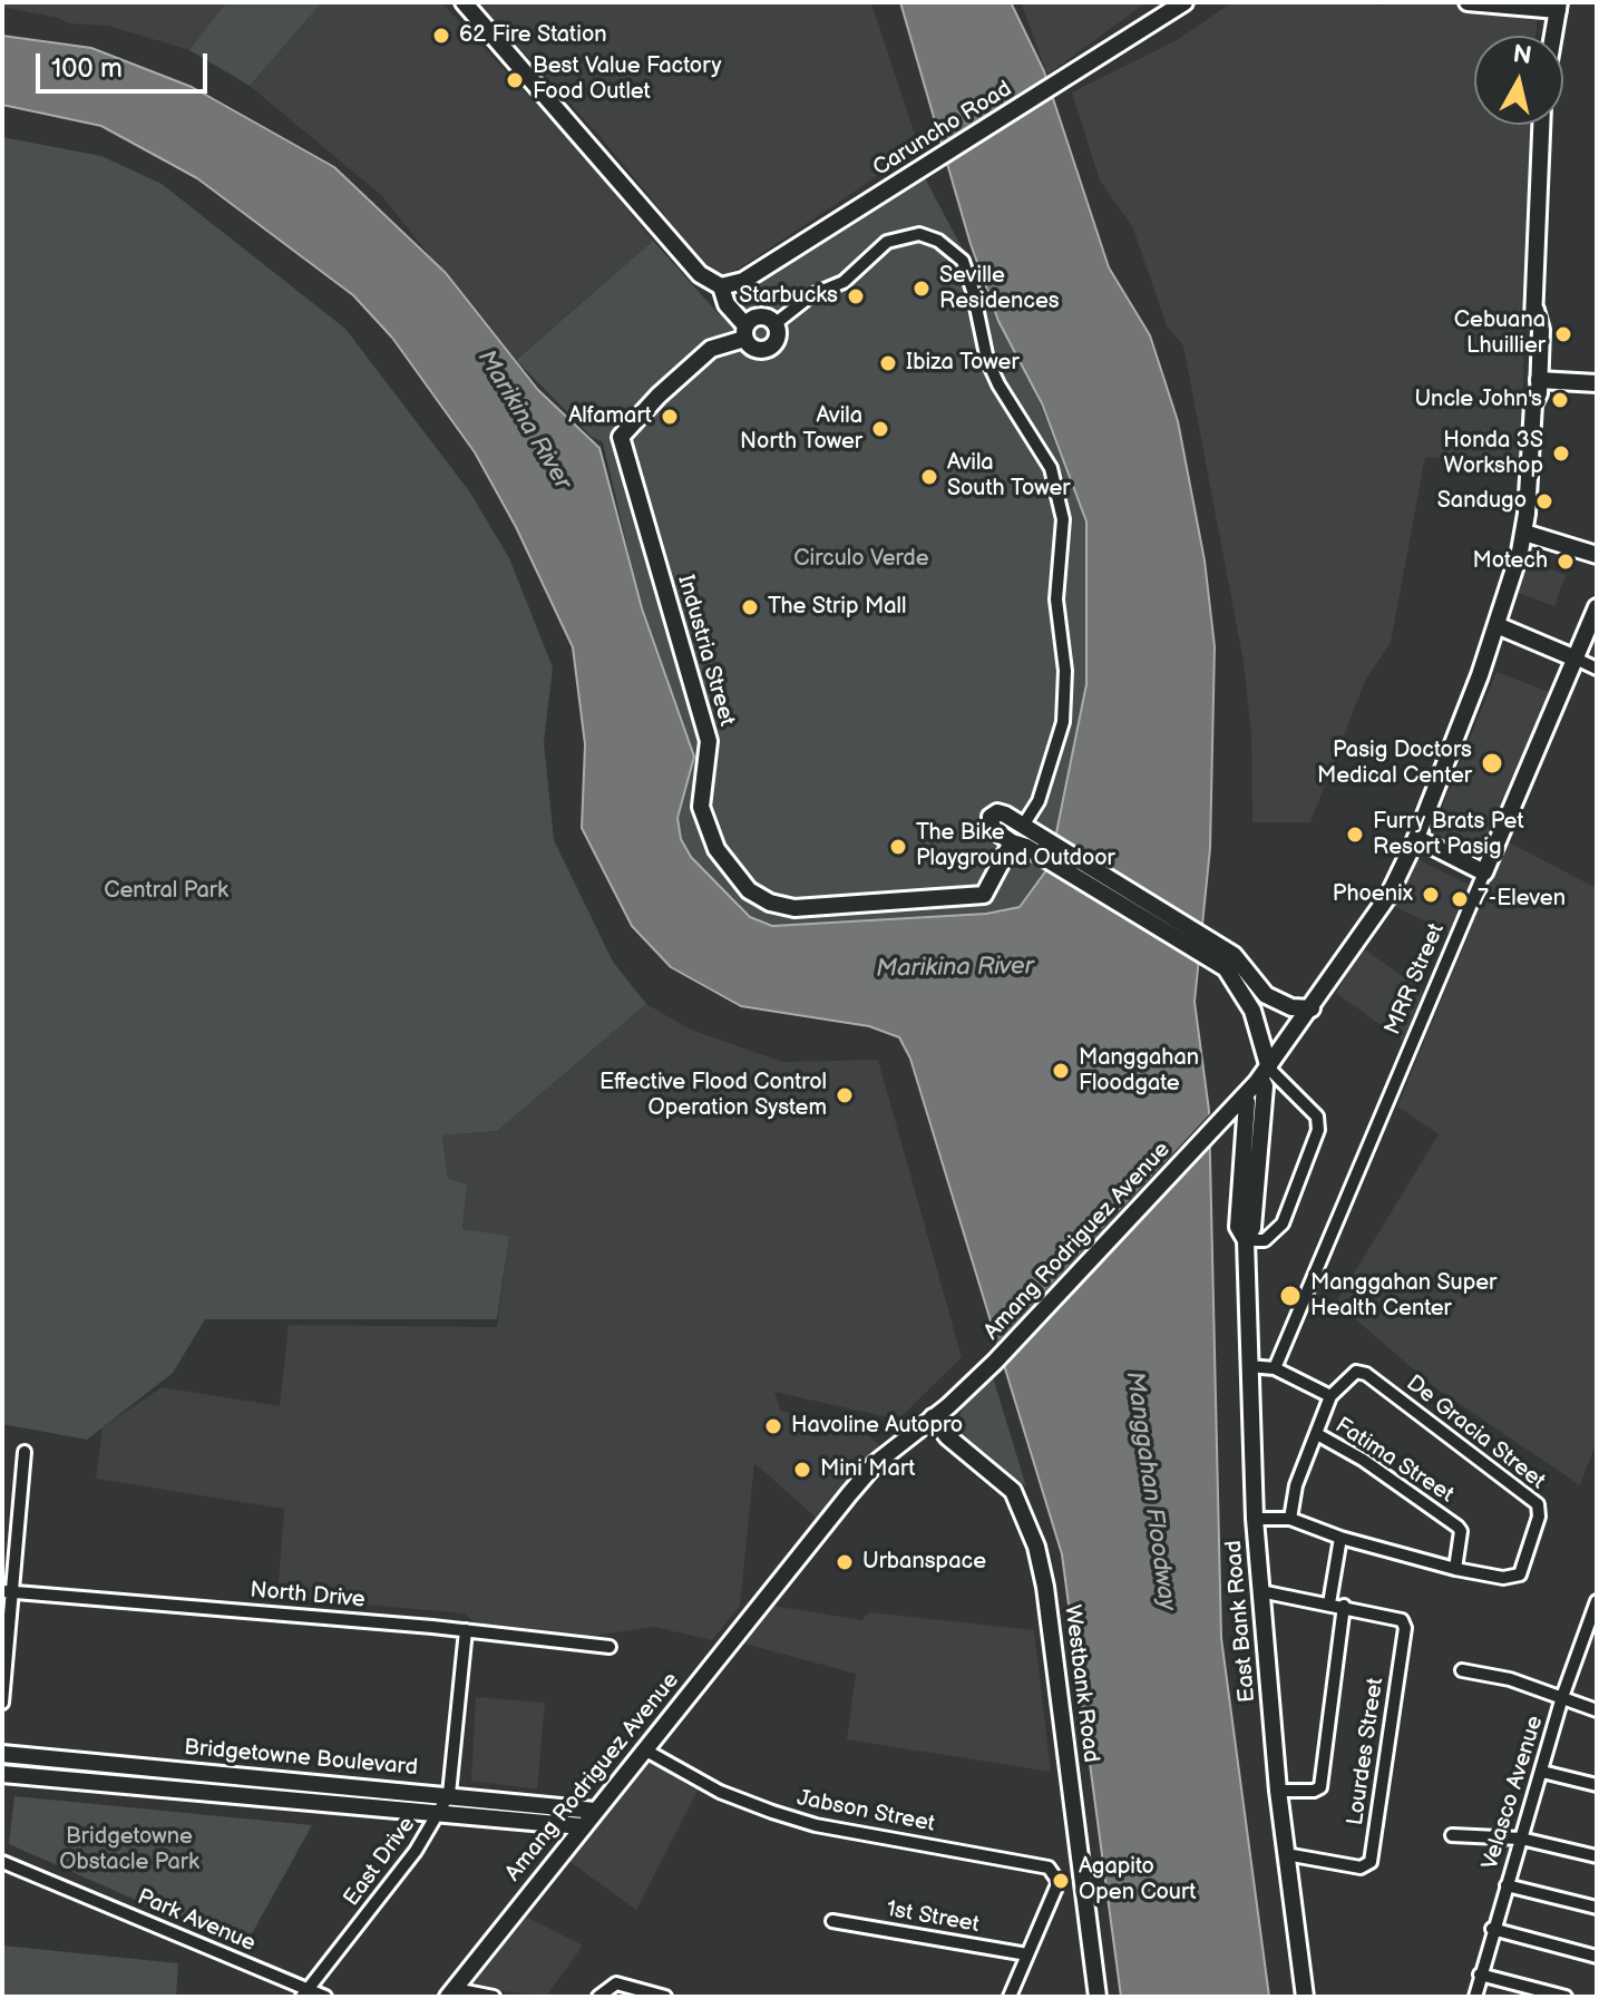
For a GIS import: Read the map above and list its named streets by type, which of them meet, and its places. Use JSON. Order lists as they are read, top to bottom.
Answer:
{
  "streets": {
    "street": [
      "Caruncho Road",
      "Industria Street",
      "MRR Street",
      "Amang Rodriguez Avenue",
      "De Gracia Street",
      "Fatima Street",
      "North Drive",
      "East Bank Road",
      "Westbank Road",
      "Lourdes Street",
      "Bridgetowne Boulevard",
      "Velasco Avenue",
      "Jabson Street",
      "East Drive",
      "1st Street",
      "Park Avenue"
    ]
  },
  "crossings": [
    ["Amang Rodriguez Avenue", "East Bank Road"],
    ["Amang Rodriguez Avenue", "Westbank Road"],
    ["Amang Rodriguez Avenue", "Bridgetowne Boulevard"],
    ["Amang Rodriguez Avenue", "Jabson Street"],
    ["De Gracia Street", "Fatima Street"],
    ["North Drive", "East Drive"],
    ["East Bank Road", "Lourdes Street"],
    ["Bridgetowne Boulevard", "East Drive"],
    ["East Drive", "Park Avenue"]
  ],
  "water": ["Marikina River", "Manggahan Floodway"],
  "parks": ["Circulo Verde", "Central Park", "Bridgetowne Obstacle Park"],
  "places": [
    "62 Fire Station",
    "Best Value Factory Food Outlet",
    "Seville Residences",
    "Starbucks",
    "Cebuana Lhuillier",
    "Ibiza Tower",
    "Uncle John's",
    "Alfamart",
    "Avila North Tower",
    "Honda 3S Workshop",
    "Avila South Tower",
    "Sandugo",
    "Motech",
    "The Strip Mall",
    "Pasig Doctors Medical Center",
    "Furry Brats Pet Resort Pasig",
    "The Bike Playground Outdoor",
    "Phoenix",
    "7-Eleven",
    "Manggahan Floodgate",
    "Effective Flood Control Operation System",
    "Manggahan Super Health Center",
    "Havoline Autopro",
    "Mini Mart",
    "Urbanspace",
    "Agapito Open Court"
  ],
  "scale_bar": "100 m",
  "north": "top"
}
